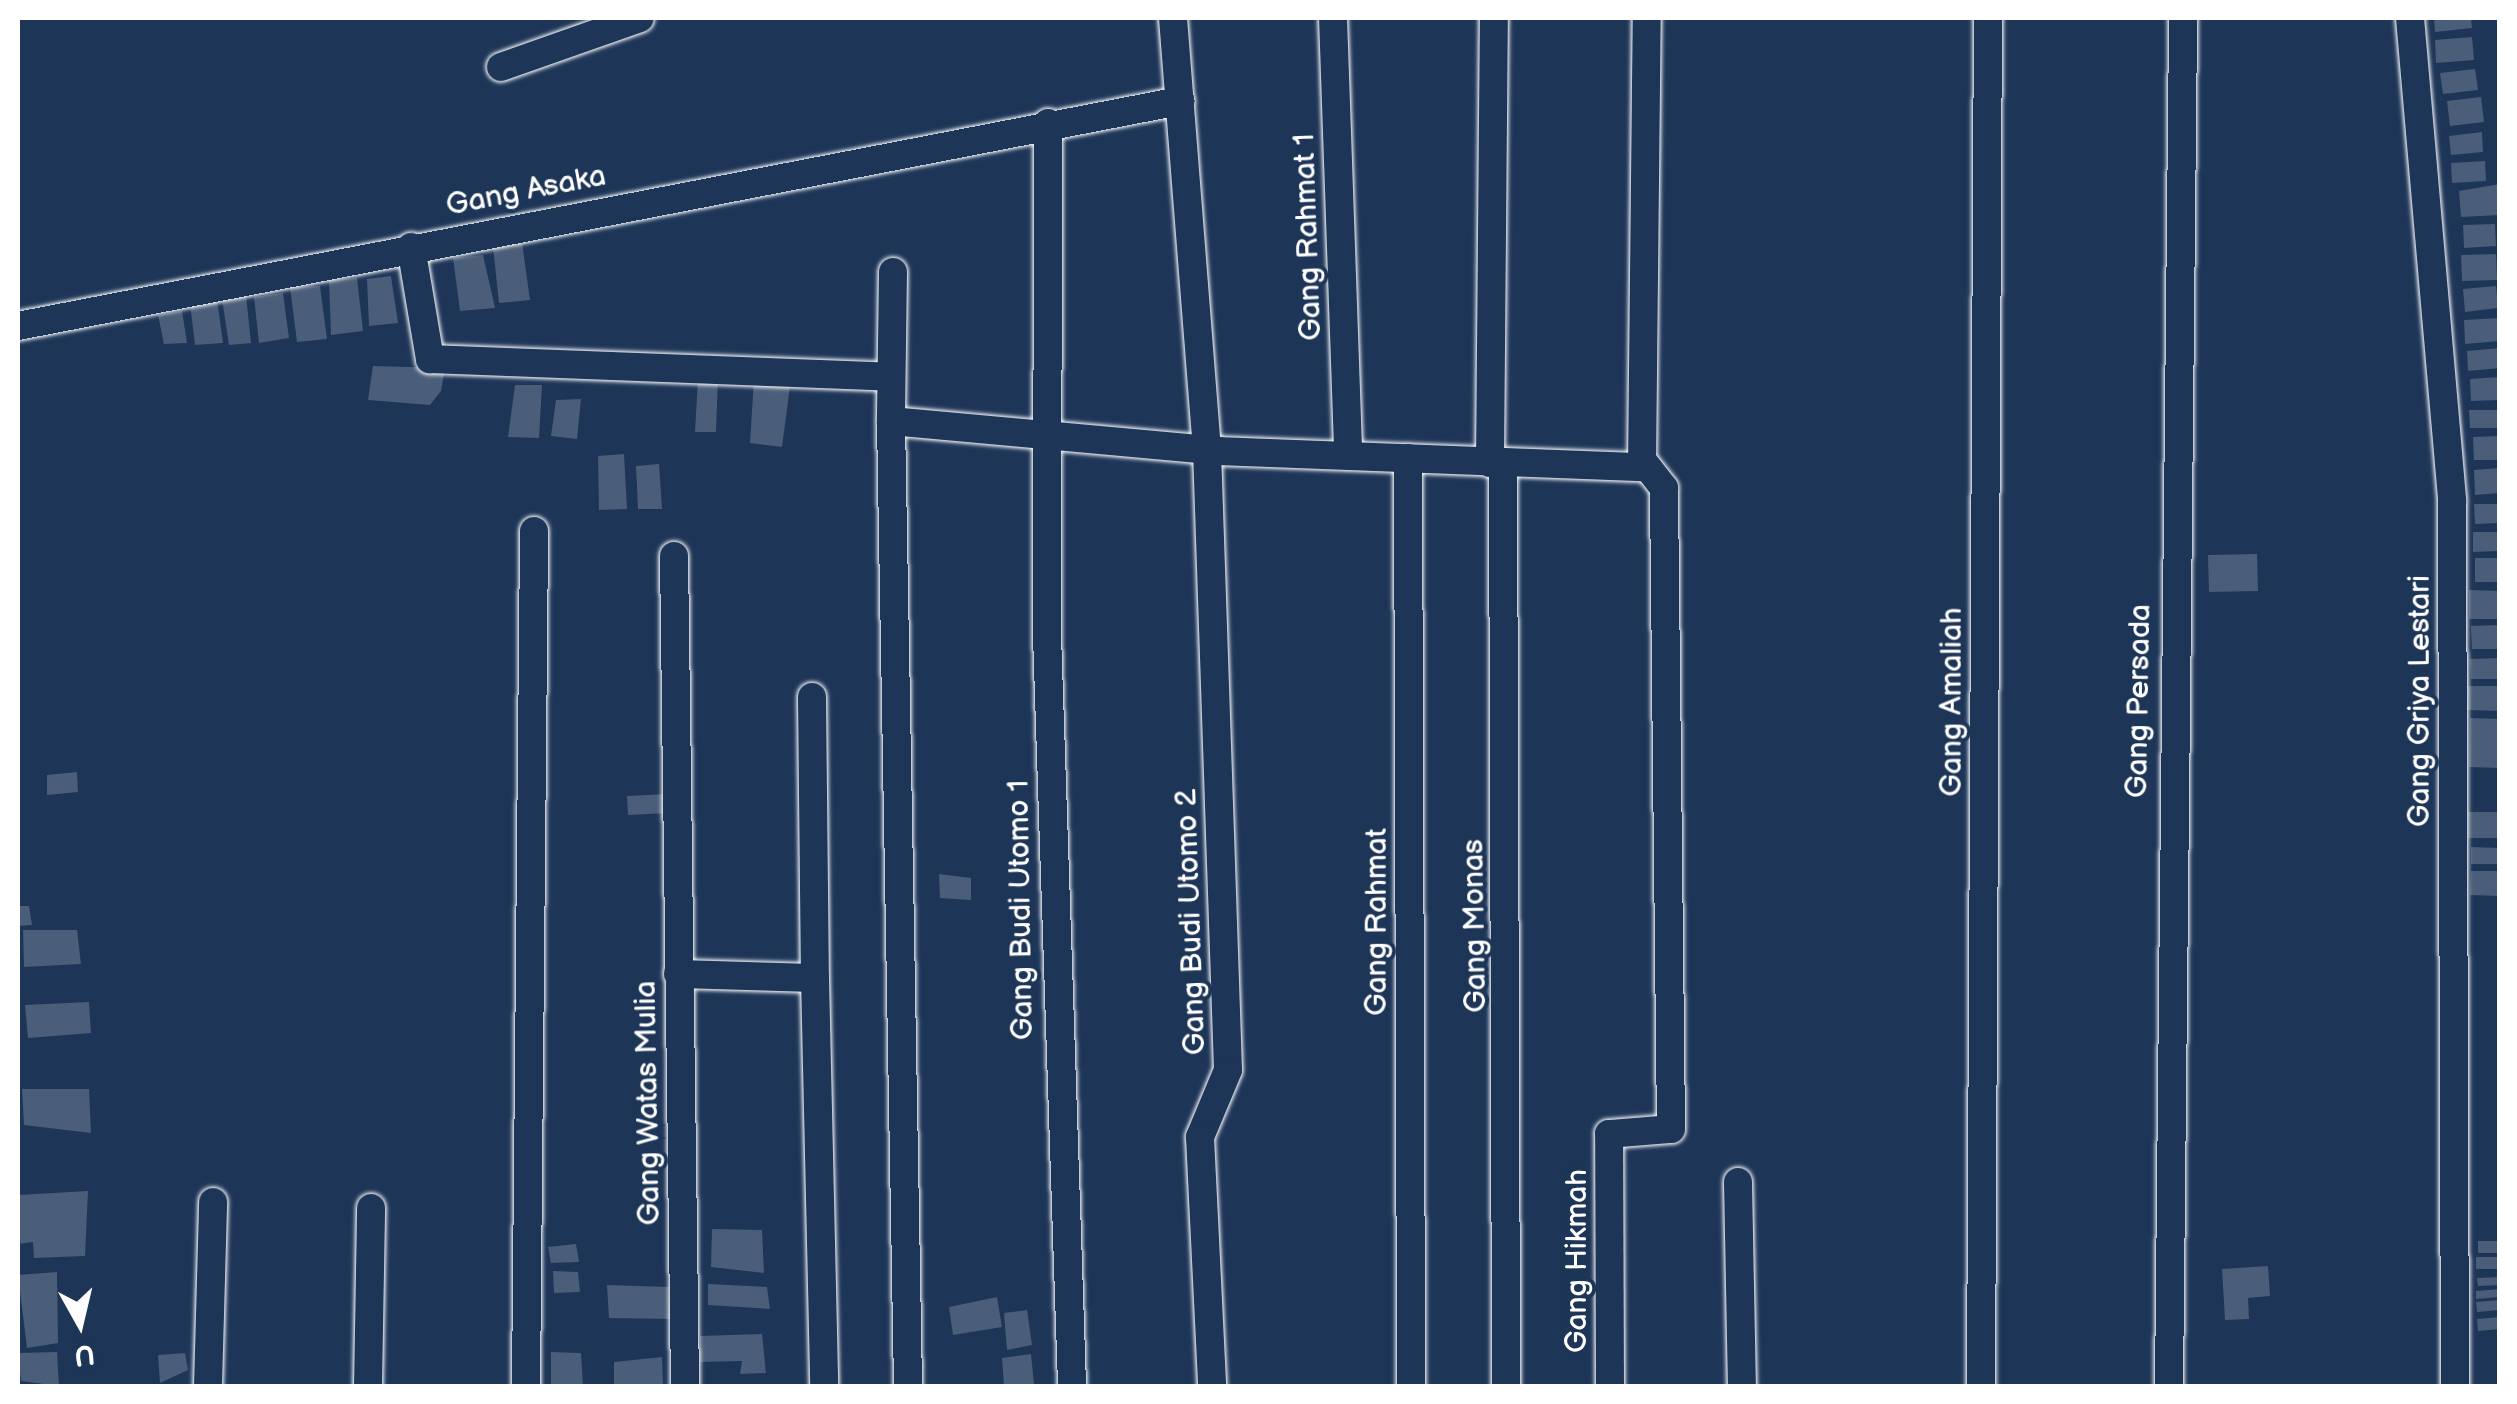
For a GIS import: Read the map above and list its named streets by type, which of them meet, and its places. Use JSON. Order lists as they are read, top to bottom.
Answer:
{
  "streets": {
    "street": [
      "Gang Asaka",
      "Gang Rahmat 1",
      "Gang Persada",
      "Gang Griya Lestari",
      "Gang Amaliah",
      "Gang Budi Utomo 1",
      "Gang Budi Utomo 2",
      "Gang Rahmat",
      "Gang Monas",
      "Gang Watas Mulia",
      "Gang Hikmah"
    ]
  },
  "crossings": [
    ["Gang Asaka", "Gang Budi Utomo 1"],
    ["Gang Asaka", "Gang Budi Utomo 2"]
  ],
  "north": "bottom"
}
